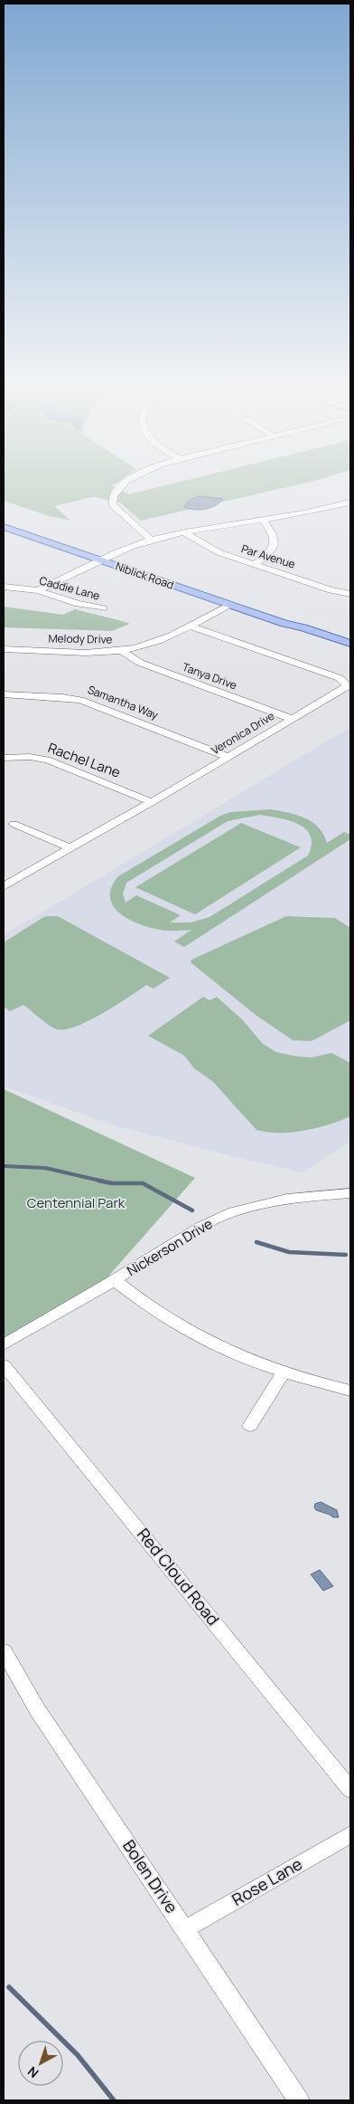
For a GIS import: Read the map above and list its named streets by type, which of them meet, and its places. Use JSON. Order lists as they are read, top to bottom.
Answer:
{
  "streets": {
    "main road": ["Niblick Road"],
    "street": [
      "Par Avenue",
      "Caddie Lane",
      "Melody Drive",
      "Tanya Drive",
      "Samantha Way",
      "Veronica Drive",
      "Rachel Lane",
      "Nickerson Drive",
      "Red Cloud Road",
      "Bolen Drive",
      "Rose Lane"
    ]
  },
  "crossings": [
    ["Niblick Road", "Melody Drive"],
    ["Melody Drive", "Tanya Drive"],
    ["Melody Drive", "Veronica Drive"],
    ["Tanya Drive", "Veronica Drive"],
    ["Samantha Way", "Veronica Drive"],
    ["Veronica Drive", "Rachel Lane"],
    ["Bolen Drive", "Rose Lane"]
  ],
  "parks": ["Centennial Park"],
  "north": "bottom left"
}
